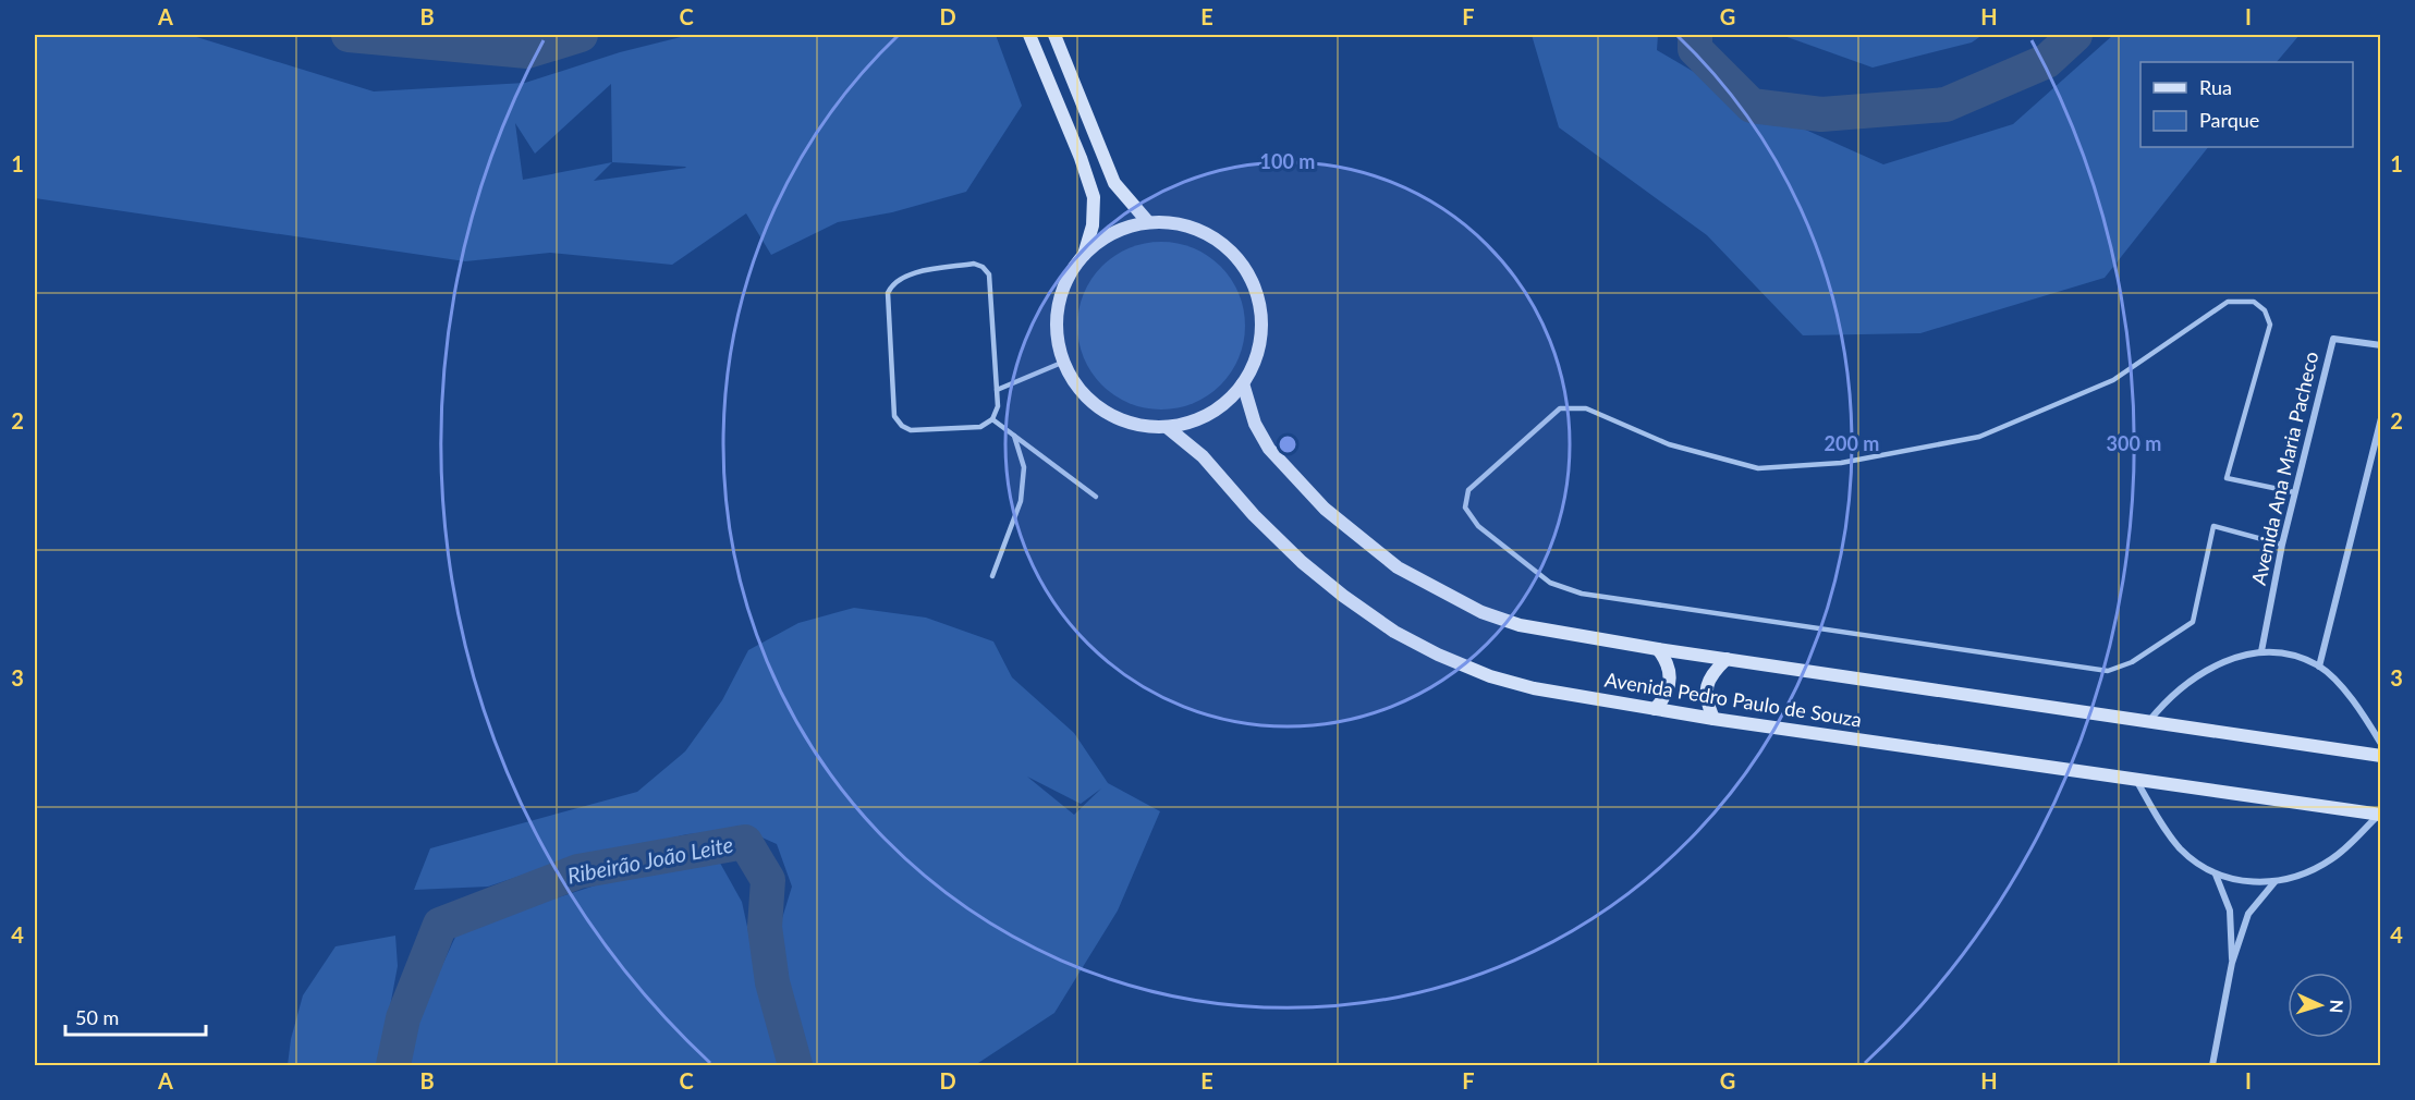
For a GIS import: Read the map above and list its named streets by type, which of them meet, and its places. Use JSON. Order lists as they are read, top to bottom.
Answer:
{
  "streets": {
    "main road": ["Avenida Pedro Paulo de Souza"],
    "street": ["Avenida Ana Maria Pacheco"]
  },
  "water": ["Ribeirão João Leite"],
  "legend": ["Rua", "Parque"],
  "scale_bar": "50 m",
  "north": "right",
  "grid": {
    "columns": [
      "A",
      "B",
      "C",
      "D",
      "E",
      "F",
      "G",
      "H",
      "I"
    ],
    "rows": [
      "1",
      "2",
      "3",
      "4"
    ]
  },
  "rings": ["100 m", "200 m", "300 m"]
}
